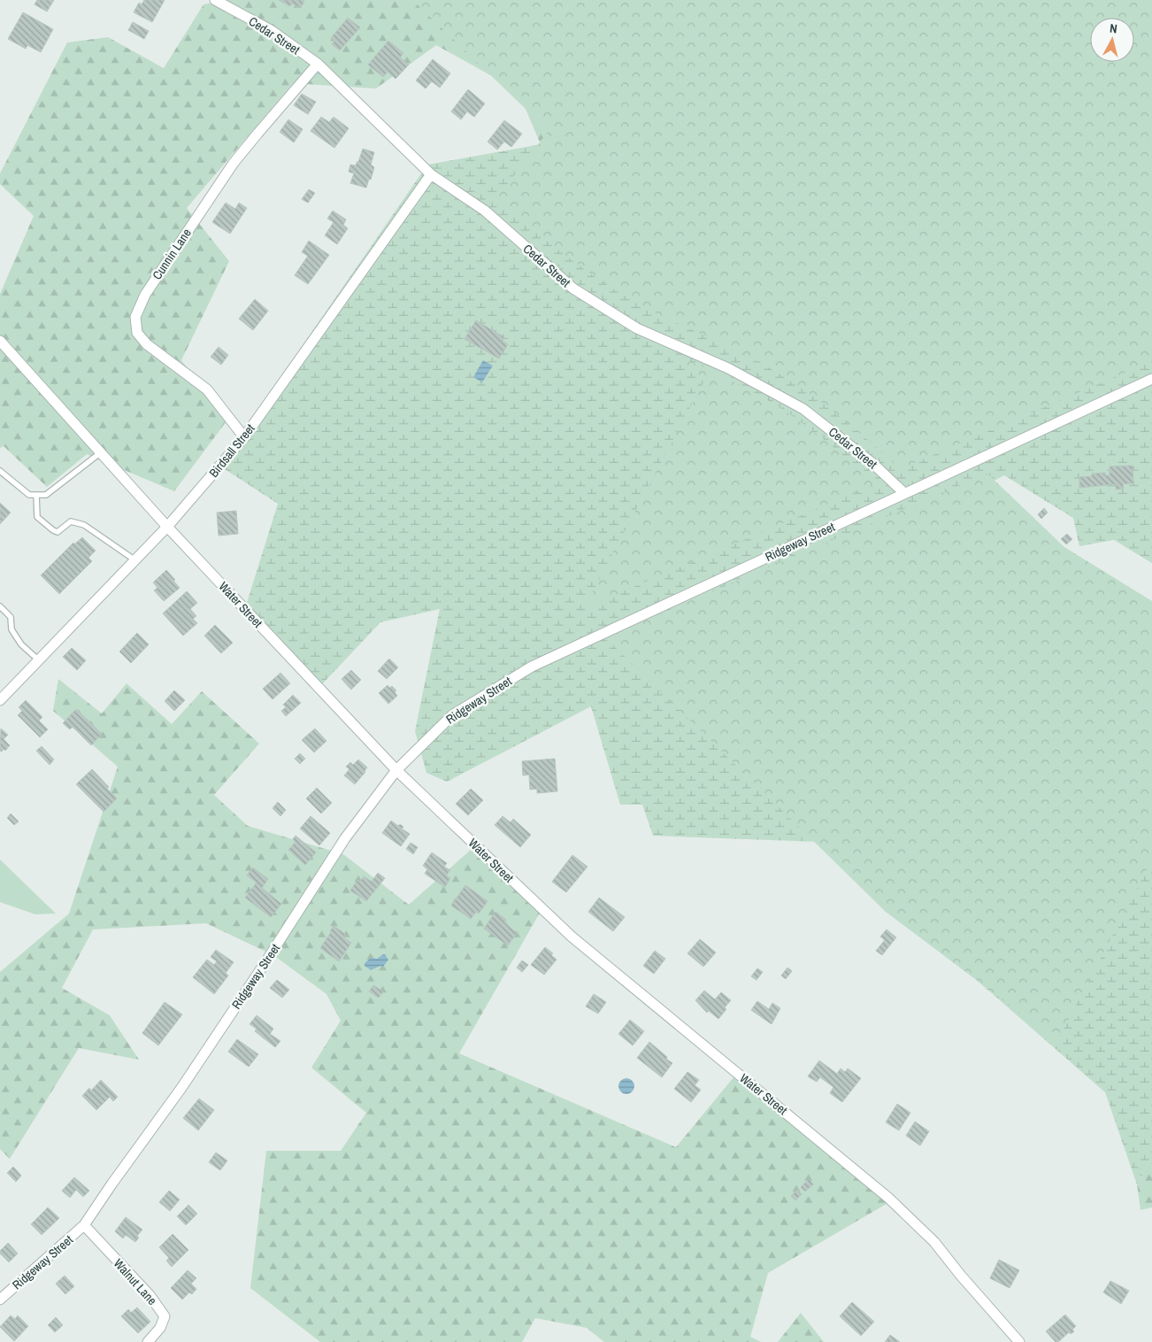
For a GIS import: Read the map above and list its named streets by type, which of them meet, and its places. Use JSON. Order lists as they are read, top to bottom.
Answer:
{
  "streets": {
    "street": [
      "Cedar Street",
      "Cunnin Lane",
      "Birdsall Street",
      "Ridgeway Street",
      "Water Street",
      "Walnut Lane"
    ]
  },
  "crossings": [
    ["Cedar Street", "Cunnin Lane"],
    ["Cedar Street", "Birdsall Street"],
    ["Cedar Street", "Ridgeway Street"],
    ["Cunnin Lane", "Birdsall Street"],
    ["Birdsall Street", "Water Street"],
    ["Ridgeway Street", "Water Street"],
    ["Ridgeway Street", "Walnut Lane"]
  ],
  "north": "top"
}
